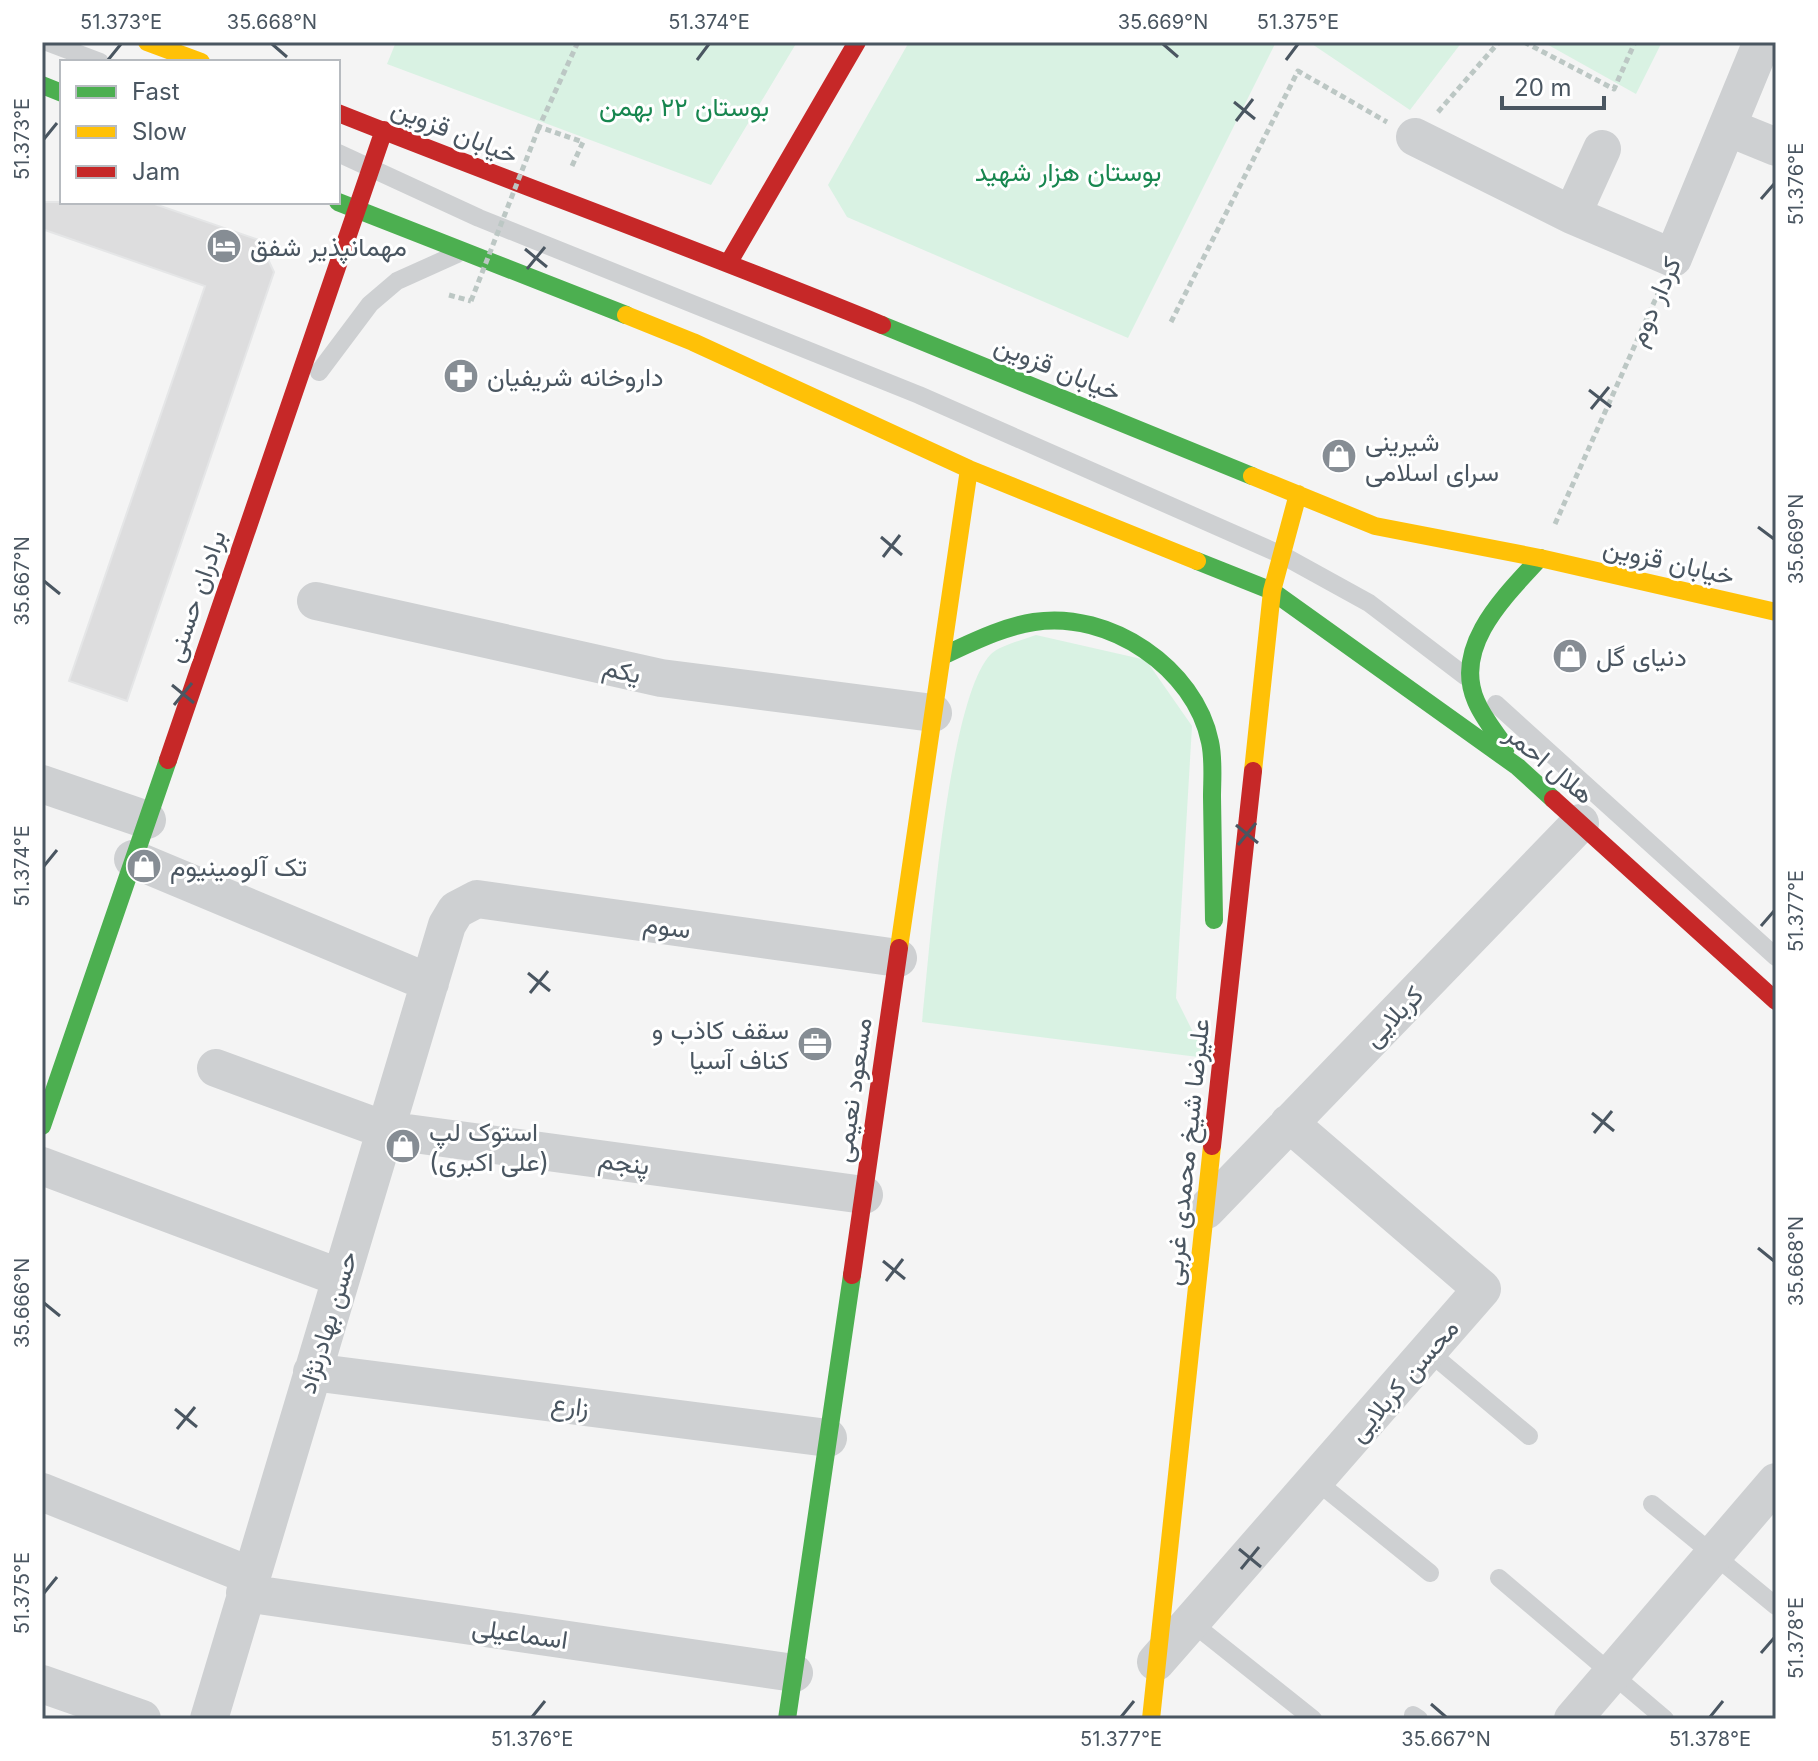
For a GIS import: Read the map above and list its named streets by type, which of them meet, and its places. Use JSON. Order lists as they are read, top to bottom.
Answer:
{
  "streets": {
    "main road": [
      "خیابان قزوین",
      "برادران حسنی",
      "هلال احمر",
      "مسعود نعیمی",
      "علیرضا شیخ محمدی غربی"
    ],
    "street": [
      "کردار دوم",
      "یکم",
      "سوم",
      "کربلایی",
      "پنجم",
      "حسن بهادرنژاد",
      "محسن کربلایی",
      "زارع",
      "اسماعیلی"
    ]
  },
  "crossings": [
    ["خیابان قزوین", "کردار دوم"],
    ["خیابان قزوین", "برادران حسنی"],
    ["خیابان قزوین", "علیرضا شیخ محمدی غربی"],
    ["یکم", "مسعود نعیمی"],
    ["هلال احمر", "کربلایی"],
    ["هلال احمر", "علیرضا شیخ محمدی غربی"],
    ["سوم", "مسعود نعیمی"],
    ["سوم", "حسن بهادرنژاد"],
    ["کربلایی", "علیرضا شیخ محمدی غربی"],
    ["کربلایی", "محسن کربلایی"],
    ["مسعود نعیمی", "پنجم"],
    ["مسعود نعیمی", "زارع"],
    ["مسعود نعیمی", "اسماعیلی"],
    ["علیرضا شیخ محمدی غربی", "محسن کربلایی"],
    ["پنجم", "حسن بهادرنژاد"],
    ["حسن بهادرنژاد", "زارع"],
    ["حسن بهادرنژاد", "اسماعیلی"]
  ],
  "parks": ["بوستان ۲۲ بهمن", "بوستان هزار شهید"],
  "places": {
    "hotel": ["مهمانپذیر شفق"],
    "pharmacy": ["داروخانه شریفیان"],
    "shop": [
      "شیرینی سرای اسلامی",
      "دنیای گل",
      "تک آلومینیوم",
      "استوک لپ (علی اکبری)"
    ],
    "office": ["سقف کاذب و کناف آسیا"]
  },
  "legend": ["Fast", "Slow", "Jam"],
  "scale_bar": "20 m",
  "coordinates": [
    "51.373°E",
    "35.668°N",
    "51.374°E",
    "35.669°N",
    "51.375°E",
    "51.376°E",
    "35.667°N",
    "51.377°E",
    "35.666°N",
    "51.378°E"
  ]
}
